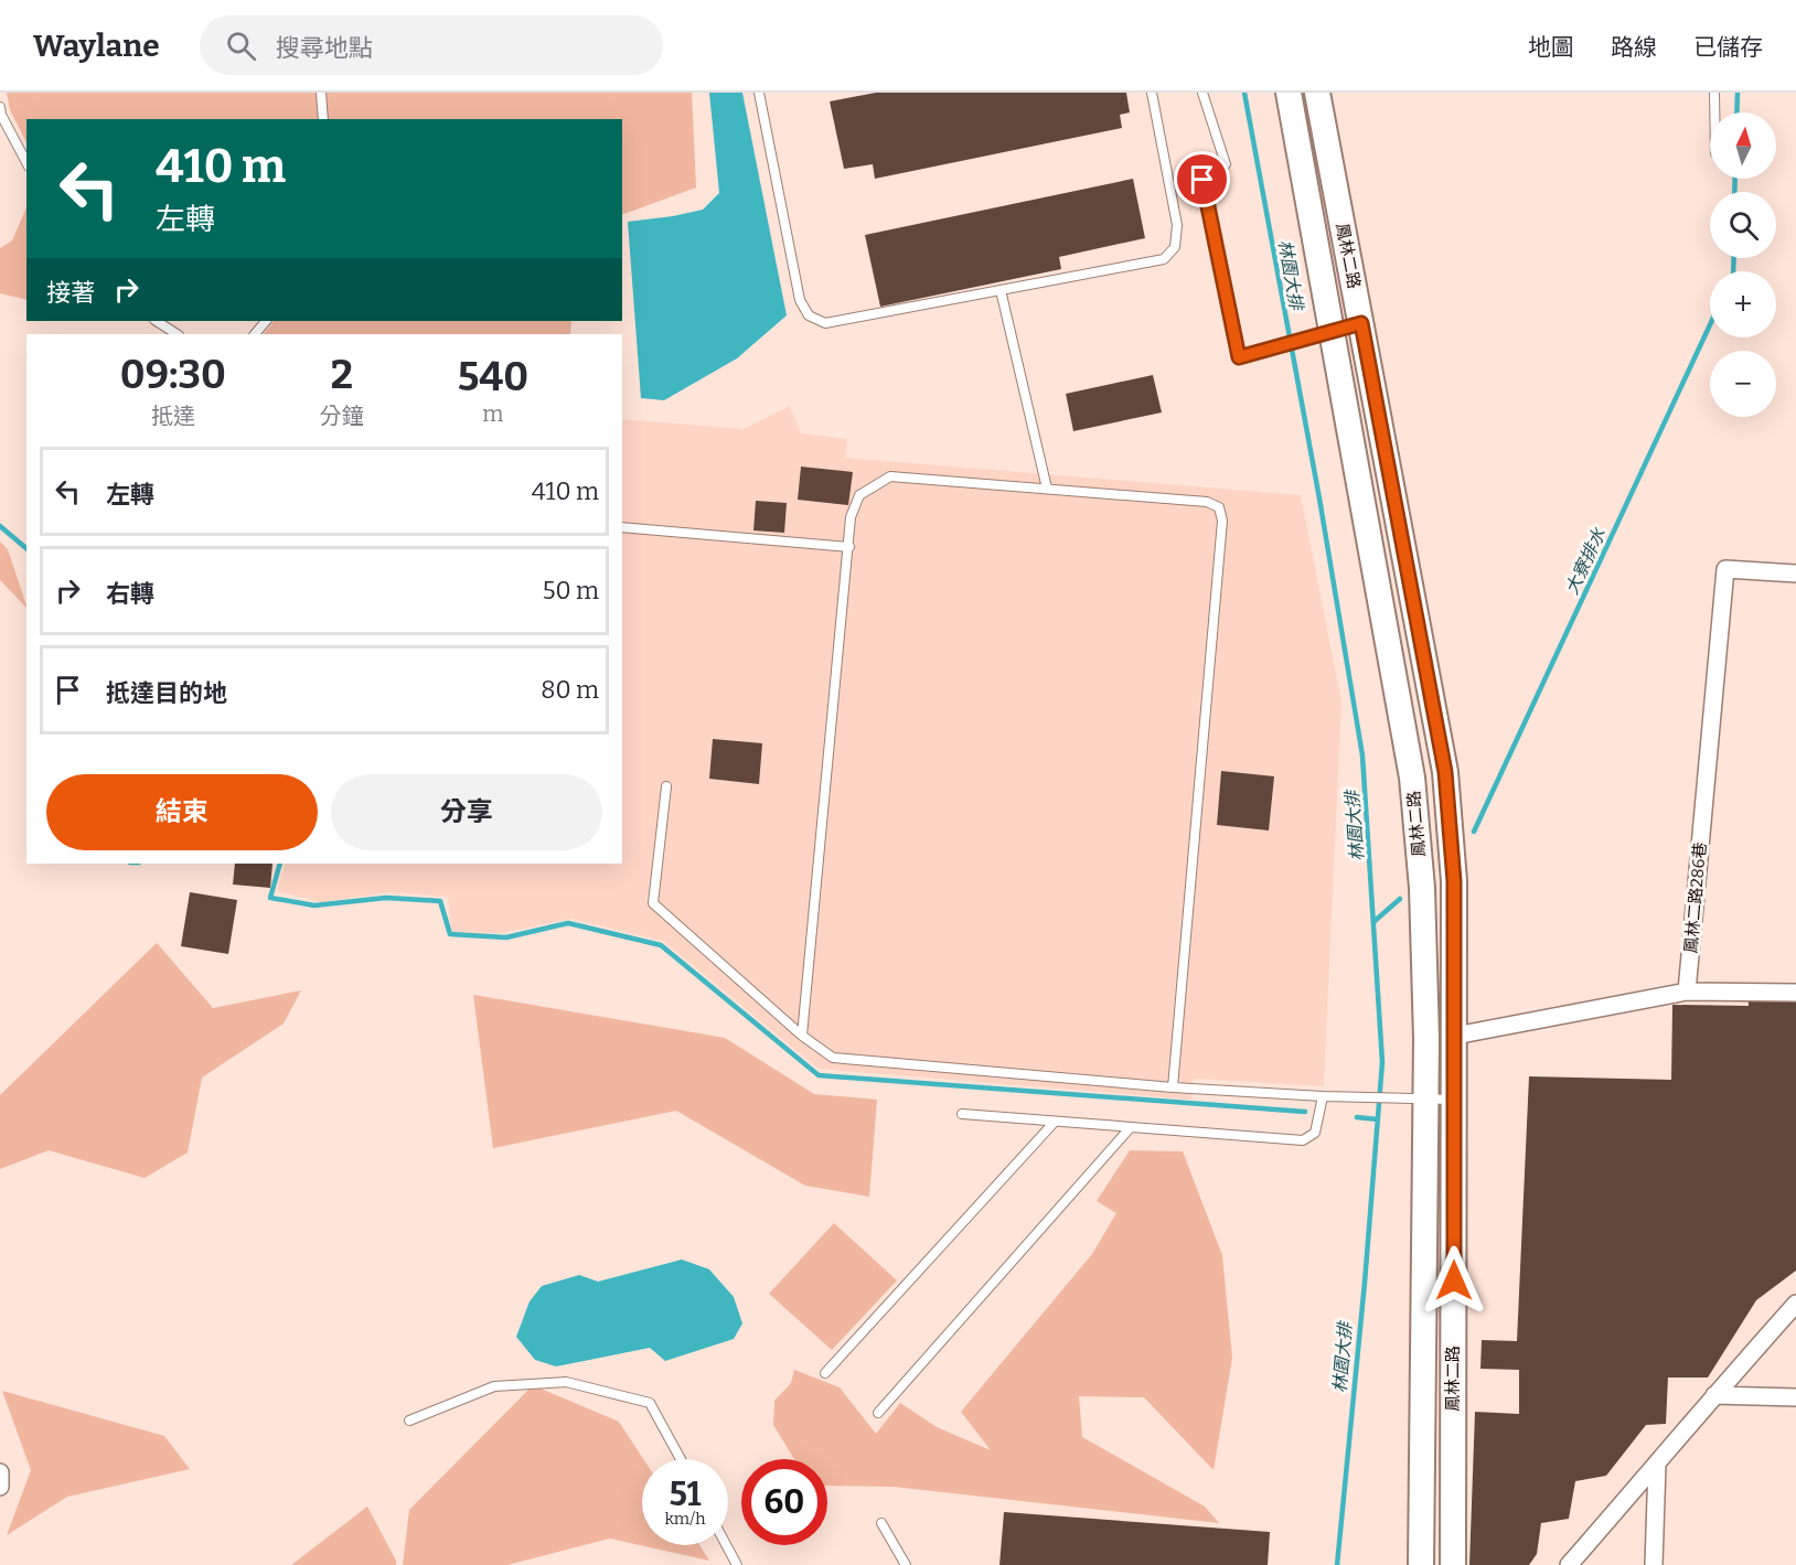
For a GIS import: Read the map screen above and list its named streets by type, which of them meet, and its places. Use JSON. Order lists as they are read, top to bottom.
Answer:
{
  "streets": {
    "main road": ["鳳林二路"],
    "street": ["鳳林二路286巷"]
  },
  "water": ["林園大排", "大寮排水"],
  "north": "top",
  "page": {
    "header": "Waylane",
    "search": "搜尋地點",
    "nav": ["地圖", "路線", "已儲存"],
    "map_buttons": ["+", "−"],
    "turn": ["410 m", "左轉"],
    "then": "接著",
    "eta": [
      "09:30",
      "抵達",
      "2",
      "分鐘",
      "540",
      "m"
    ],
    "list": [
      {
        "name": "左轉",
        "value": "410 m"
      },
      {
        "name": "右轉",
        "value": "50 m"
      },
      {
        "name": "抵達目的地",
        "value": "80 m"
      }
    ],
    "buttons": ["結束", "分享"],
    "speed": "51 km/h",
    "limit": "60"
  }
}
